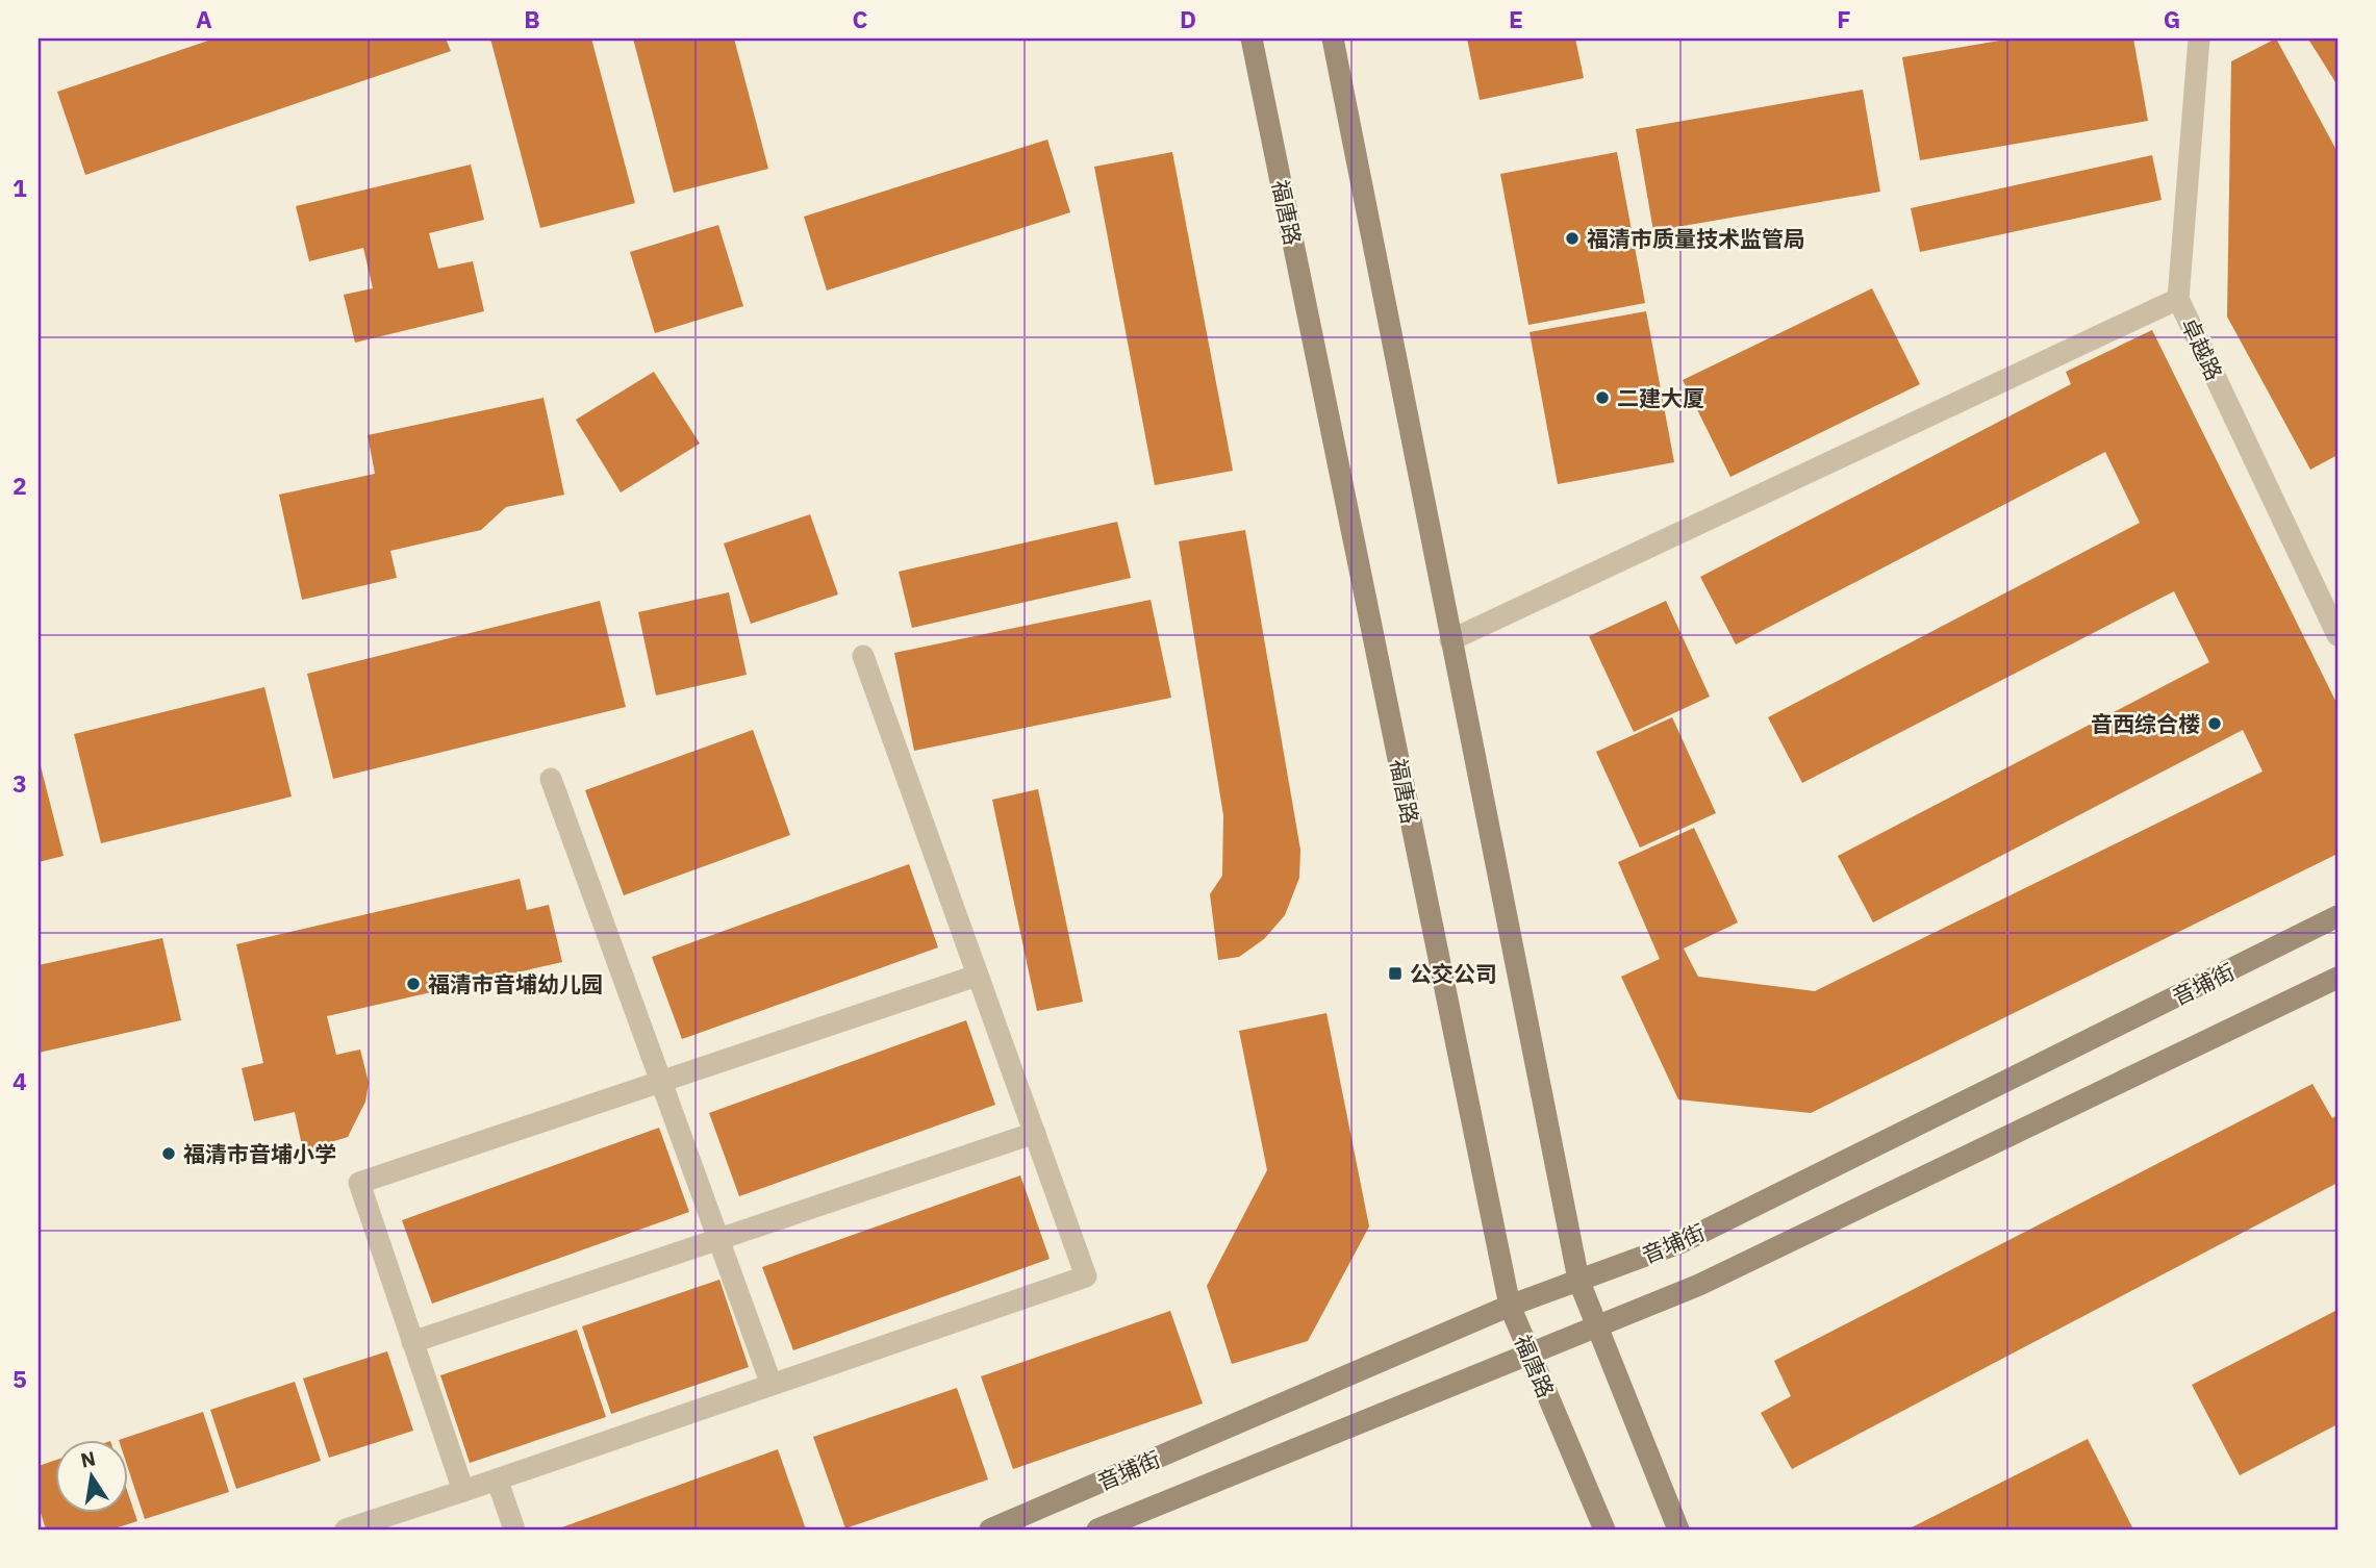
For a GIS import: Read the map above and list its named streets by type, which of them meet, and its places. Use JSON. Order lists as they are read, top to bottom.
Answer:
{
  "streets": {
    "street": ["福唐路", "卓越路", "音埔街"]
  },
  "crossings": [
    ["福唐路", "音埔街"]
  ],
  "places": {
    "other": [
      "福清市质量技术监管局",
      "二建大厦",
      "音西综合楼",
      "福清市音埔幼儿园",
      "福清市音埔小学"
    ],
    "transit": ["公交公司"]
  },
  "north": "top",
  "grid": {
    "columns": [
      "A",
      "B",
      "C",
      "D",
      "E",
      "F",
      "G"
    ],
    "rows": [
      "1",
      "2",
      "3",
      "4",
      "5"
    ]
  }
}
